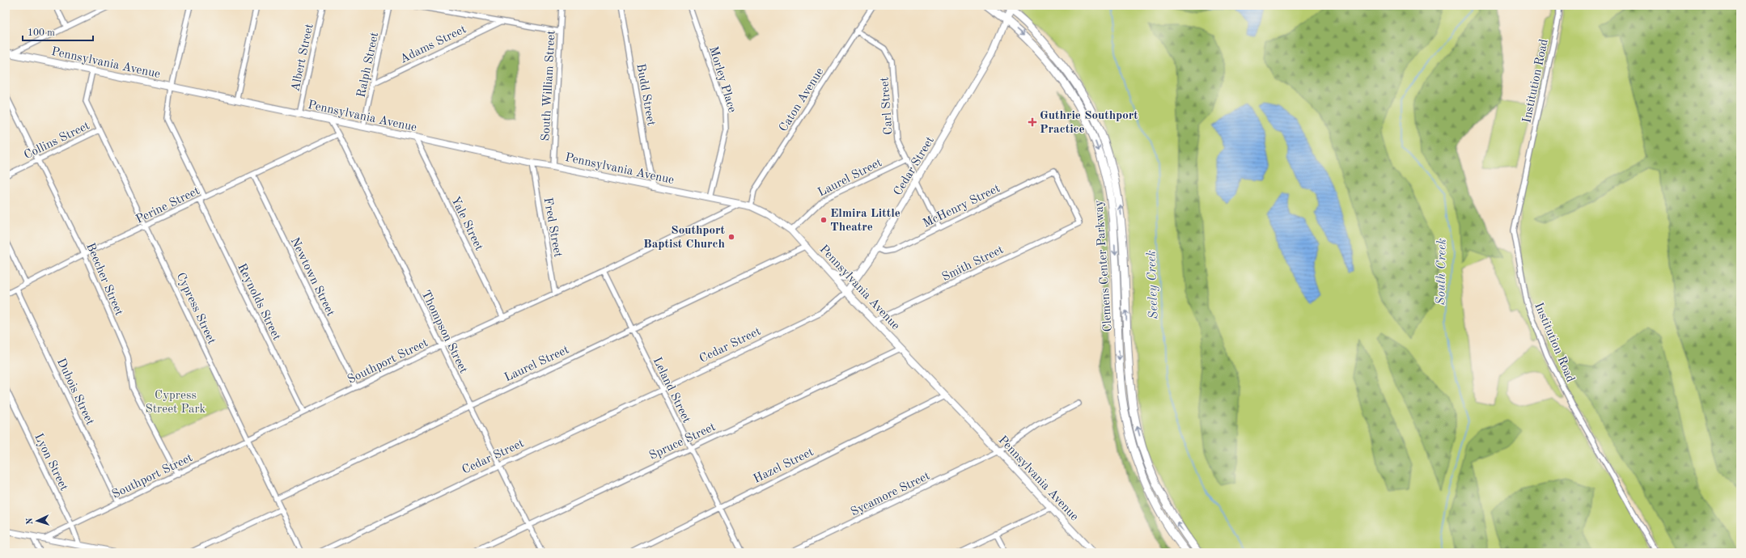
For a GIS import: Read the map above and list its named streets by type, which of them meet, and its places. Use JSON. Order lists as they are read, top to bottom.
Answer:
{
  "streets": {
    "main road": ["Pennsylvania Avenue", "Cedar Street", "Clemens Center Parkway"],
    "street": [
      "Adams Street",
      "Albert Street",
      "Ralph Street",
      "Morley Place",
      "Institution Road",
      "South William Street",
      "Budd Street",
      "Caton Avenue",
      "Carl Street",
      "Collins Street",
      "Laurel Street",
      "Perine Street",
      "McHenry Street",
      "Yale Street",
      "Fred Street",
      "Smith Street",
      "Newtown Street",
      "Beecher Street",
      "Reynolds Street",
      "Cypress Street",
      "Thompson Street",
      "Southport Street",
      "Leland Street",
      "Dubois Street",
      "Spruce Street",
      "Lyon Street",
      "Hazel Street",
      "Sycamore Street"
    ]
  },
  "crossings": [
    ["Adams Street", "Ralph Street"],
    ["Albert Street", "Pennsylvania Avenue"],
    ["Pennsylvania Avenue", "Ralph Street"],
    ["Pennsylvania Avenue", "Morley Place"],
    ["Pennsylvania Avenue", "South William Street"],
    ["Pennsylvania Avenue", "Budd Street"],
    ["Pennsylvania Avenue", "Caton Avenue"],
    ["Pennsylvania Avenue", "Cedar Street"],
    ["Pennsylvania Avenue", "Laurel Street"],
    ["Pennsylvania Avenue", "Yale Street"],
    ["Pennsylvania Avenue", "Fred Street"],
    ["Pennsylvania Avenue", "Smith Street"],
    ["Pennsylvania Avenue", "Cypress Street"],
    ["Pennsylvania Avenue", "Thompson Street"],
    ["Pennsylvania Avenue", "Southport Street"],
    ["Pennsylvania Avenue", "Spruce Street"],
    ["Pennsylvania Avenue", "Hazel Street"],
    ["Pennsylvania Avenue", "Sycamore Street"],
    ["Caton Avenue", "Carl Street"],
    ["Carl Street", "Cedar Street"],
    ["Carl Street", "Laurel Street"],
    ["Carl Street", "McHenry Street"],
    ["Collins Street", "Beecher Street"],
    ["Collins Street", "Cypress Street"],
    ["Cedar Street", "McHenry Street"],
    ["Cedar Street", "Clemens Center Parkway"],
    ["Cedar Street", "Thompson Street"],
    ["Cedar Street", "Leland Street"],
    ["Laurel Street", "Cypress Street"],
    ["Laurel Street", "Thompson Street"],
    ["Laurel Street", "Leland Street"],
    ["Perine Street", "Newtown Street"],
    ["Perine Street", "Beecher Street"],
    ["Perine Street", "Reynolds Street"],
    ["Perine Street", "Cypress Street"],
    ["Perine Street", "Thompson Street"],
    ["Perine Street", "Dubois Street"],
    ["McHenry Street", "Smith Street"],
    ["Yale Street", "Southport Street"],
    ["Fred Street", "Southport Street"],
    ["Newtown Street", "Southport Street"],
    ["Beecher Street", "Southport Street"],
    ["Reynolds Street", "Southport Street"],
    ["Cypress Street", "Southport Street"],
    ["Thompson Street", "Southport Street"],
    ["Thompson Street", "Spruce Street"],
    ["Southport Street", "Leland Street"],
    ["Southport Street", "Dubois Street"],
    ["Southport Street", "Lyon Street"],
    ["Leland Street", "Spruce Street"],
    ["Leland Street", "Hazel Street"]
  ],
  "water": ["South Creek", "Seeley Creek"],
  "parks": ["Cypress Street Park"],
  "places": {
    "health": ["Guthrie Southport Practice"],
    "other": ["Elmira Little Theatre", "Southport Baptist Church"]
  },
  "scale_bar": "100 m",
  "north": "left"
}
